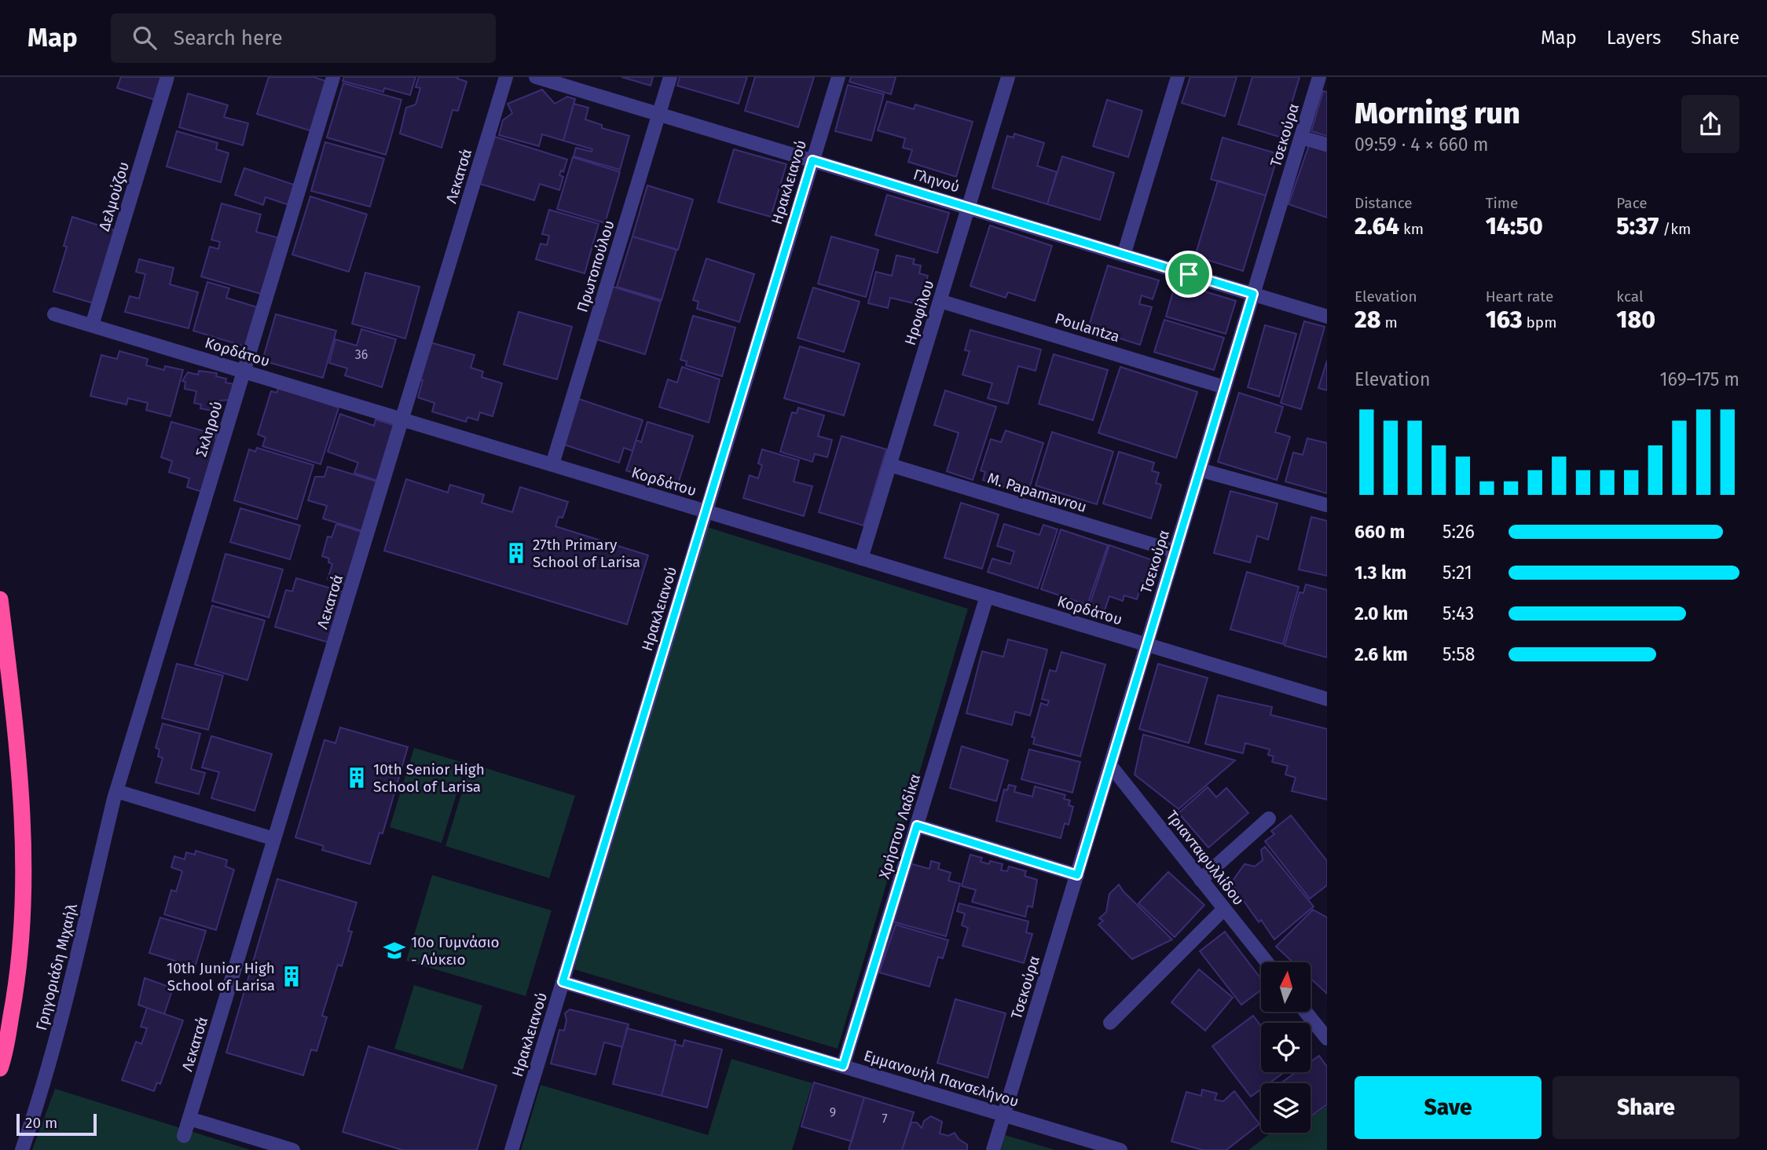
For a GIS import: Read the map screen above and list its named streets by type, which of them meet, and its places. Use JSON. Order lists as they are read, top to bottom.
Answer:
{
  "streets": {
    "street": [
      "Τσεκούρα",
      "Λεκατσά",
      "Γληνού",
      "Ηρακλειανού",
      "Δελμούζου",
      "Πρωτοπούλου",
      "Ηροφίλου",
      "Poulantza",
      "Κορδάτου",
      "Σκληρού",
      "M. Papamavrou",
      "Χρήστου Λαδίκα",
      "Τριανταφυλλίδου",
      "Γρηγοριάδη Μιχαήλ",
      "Εμμανουήλ Πανσελήνου"
    ]
  },
  "crossings": [
    ["Τσεκούρα", "Γληνού"],
    ["Τσεκούρα", "Poulantza"],
    ["Τσεκούρα", "Κορδάτου"],
    ["Τσεκούρα", "M. Papamavrou"],
    ["Τσεκούρα", "Τριανταφυλλίδου"],
    ["Τσεκούρα", "Εμμανουήλ Πανσελήνου"],
    ["Λεκατσά", "Κορδάτου"],
    ["Γληνού", "Ηρακλειανού"],
    ["Γληνού", "Πρωτοπούλου"],
    ["Γληνού", "Ηροφίλου"],
    ["Ηρακλειανού", "Κορδάτου"],
    ["Ηρακλειανού", "Εμμανουήλ Πανσελήνου"],
    ["Δελμούζου", "Κορδάτου"],
    ["Πρωτοπούλου", "Κορδάτου"],
    ["Ηροφίλου", "Poulantza"],
    ["Ηροφίλου", "Κορδάτου"],
    ["Ηροφίλου", "M. Papamavrou"],
    ["Κορδάτου", "Σκληρού"],
    ["Κορδάτου", "Χρήστου Λαδίκα"],
    ["Σκληρού", "Γρηγοριάδη Μιχαήλ"],
    ["Χρήστου Λαδίκα", "Εμμανουήλ Πανσελήνου"]
  ],
  "places": {
    "building": ["27th Primary School of Larisa", "10th Senior High School of Larisa", "10th Junior High School of Larisa"],
    "school or university": ["10ο Γυμνάσιο - Λύκειο"]
  },
  "house_numbers": ["36", "9", "7"],
  "scale_bar": "20 m",
  "north": "top",
  "page": {
    "header": "Map",
    "search": "Search here",
    "nav": ["Map", "Layers", "Share"],
    "heading": ["Morning run", "09:59 · 4 × 660 m"],
    "stats": [
      ["Distance", "2.64 km"],
      ["Time", "14:50"],
      ["Pace", "5:37 /km"],
      ["Elevation", "28 m"],
      ["Heart rate", "163 bpm"],
      ["kcal", "180"]
    ],
    "chart": ["Elevation", "169–175 m"],
    "list": [
      {
        "name": "660 m",
        "note": "5:26"
      },
      {
        "name": "1.3 km",
        "note": "5:21"
      },
      {
        "name": "2.0 km",
        "note": "5:43"
      },
      {
        "name": "2.6 km",
        "note": "5:58"
      }
    ],
    "buttons": ["Save", "Share"],
    "scale": "20 m"
  }
}
